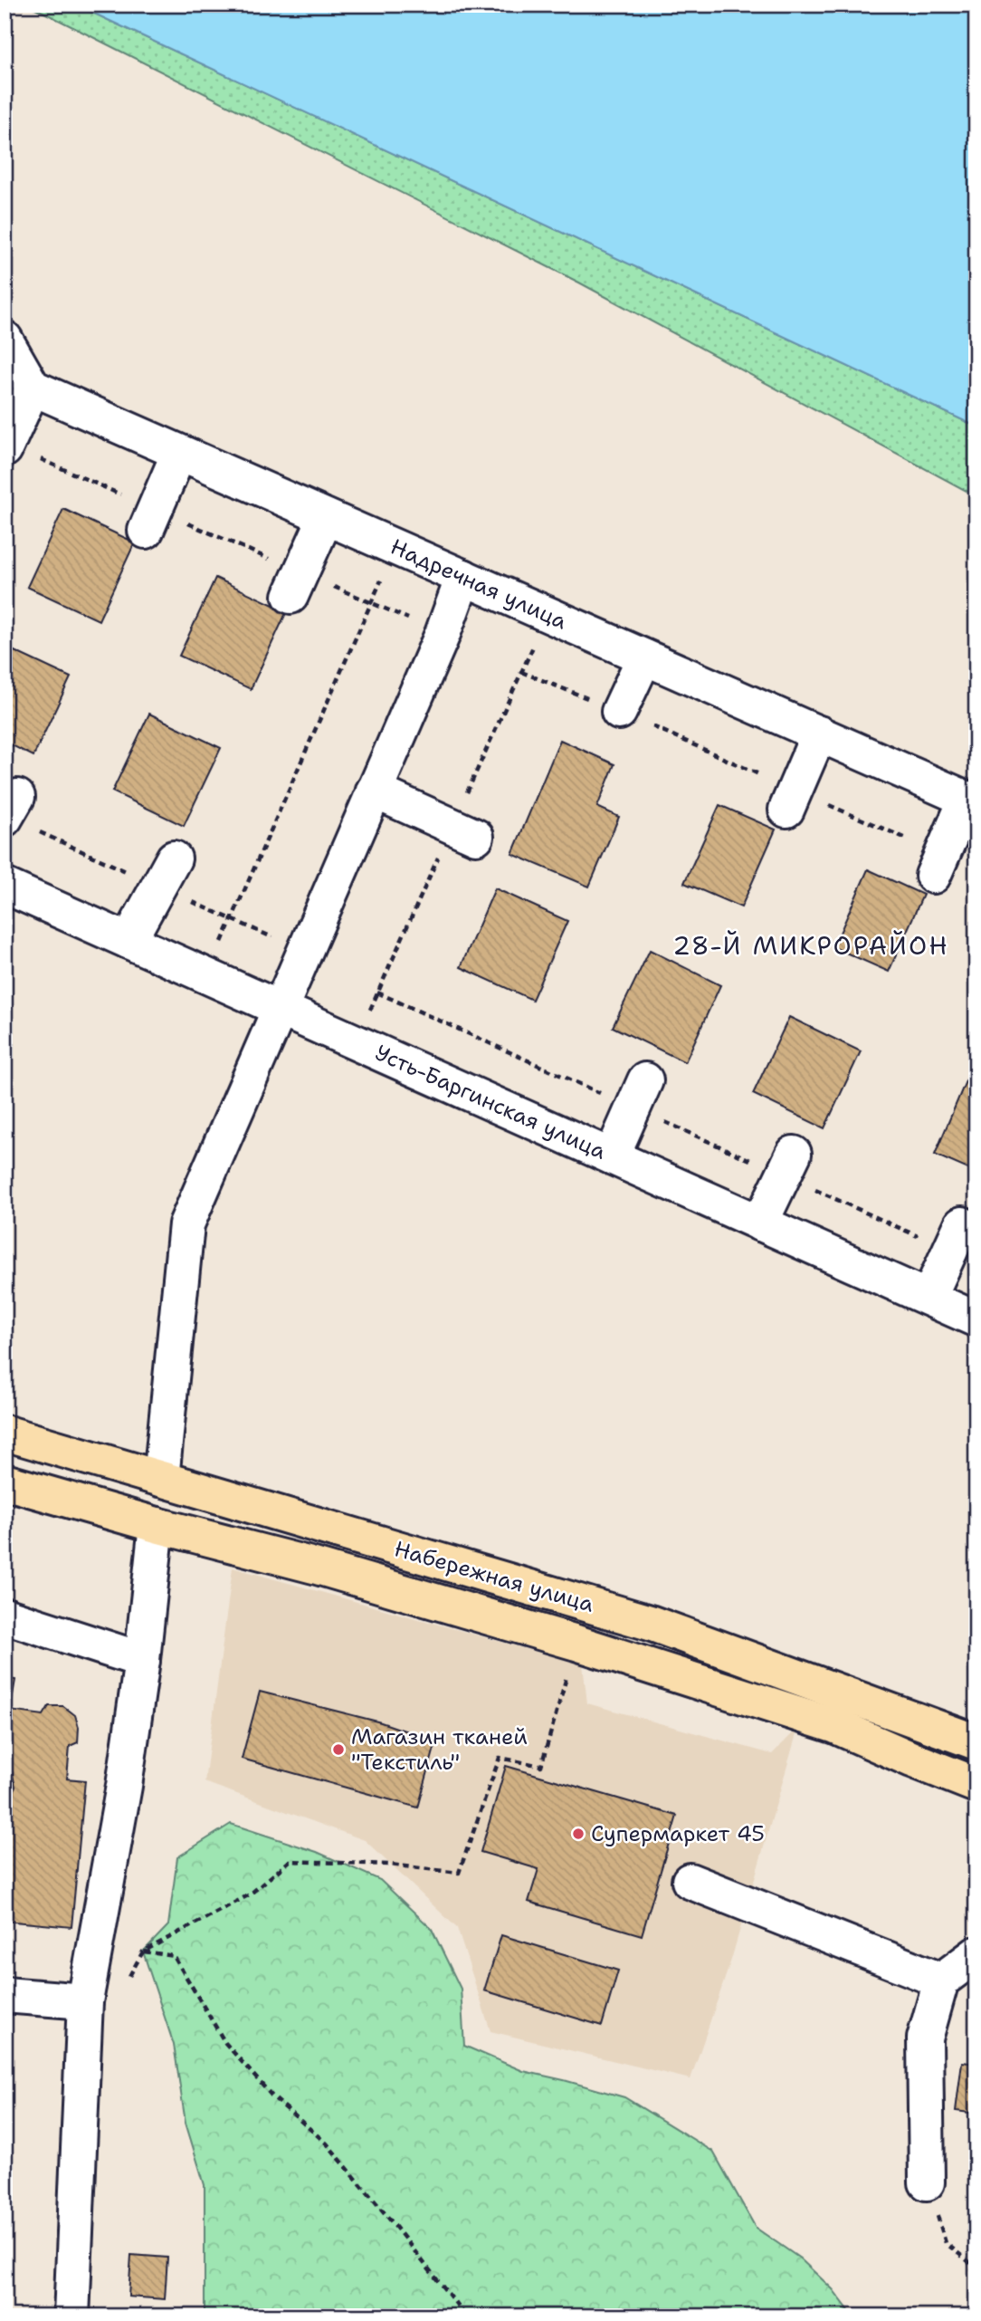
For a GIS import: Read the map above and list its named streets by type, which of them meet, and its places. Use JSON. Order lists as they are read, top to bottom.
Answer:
{
  "streets": {
    "main road": ["Набережная улица"],
    "street": ["Надречная улица", "Усть-Баргинская улица"]
  },
  "districts": ["28-Й МИКРОРАЙОН"],
  "places": ["Магазин тканей \"Текстиль\"", "Супермаркет 45"]
}
